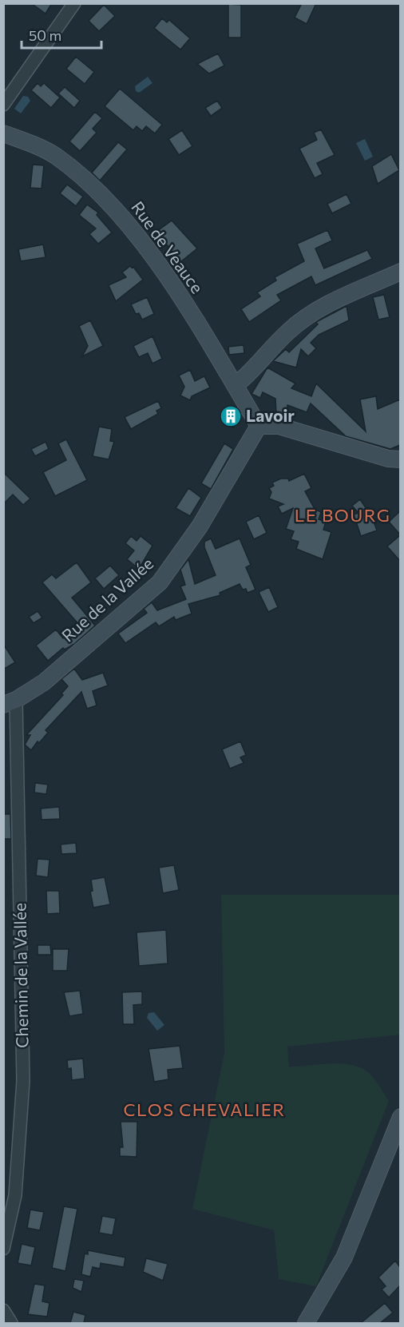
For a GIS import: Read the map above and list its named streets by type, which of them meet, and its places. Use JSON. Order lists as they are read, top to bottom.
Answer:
{
  "streets": {
    "street": ["Rue de Veauce", "Rue de la Vallée", "Chemin de la Vallée"]
  },
  "crossings": [
    ["Rue de Veauce", "Rue de la Vallée"],
    ["Rue de la Vallée", "Chemin de la Vallée"]
  ],
  "districts": ["LE BOURG", "CLOS CHEVALIER"],
  "places": {
    "building": ["Lavoir"]
  },
  "scale_bar": "50 m"
}
